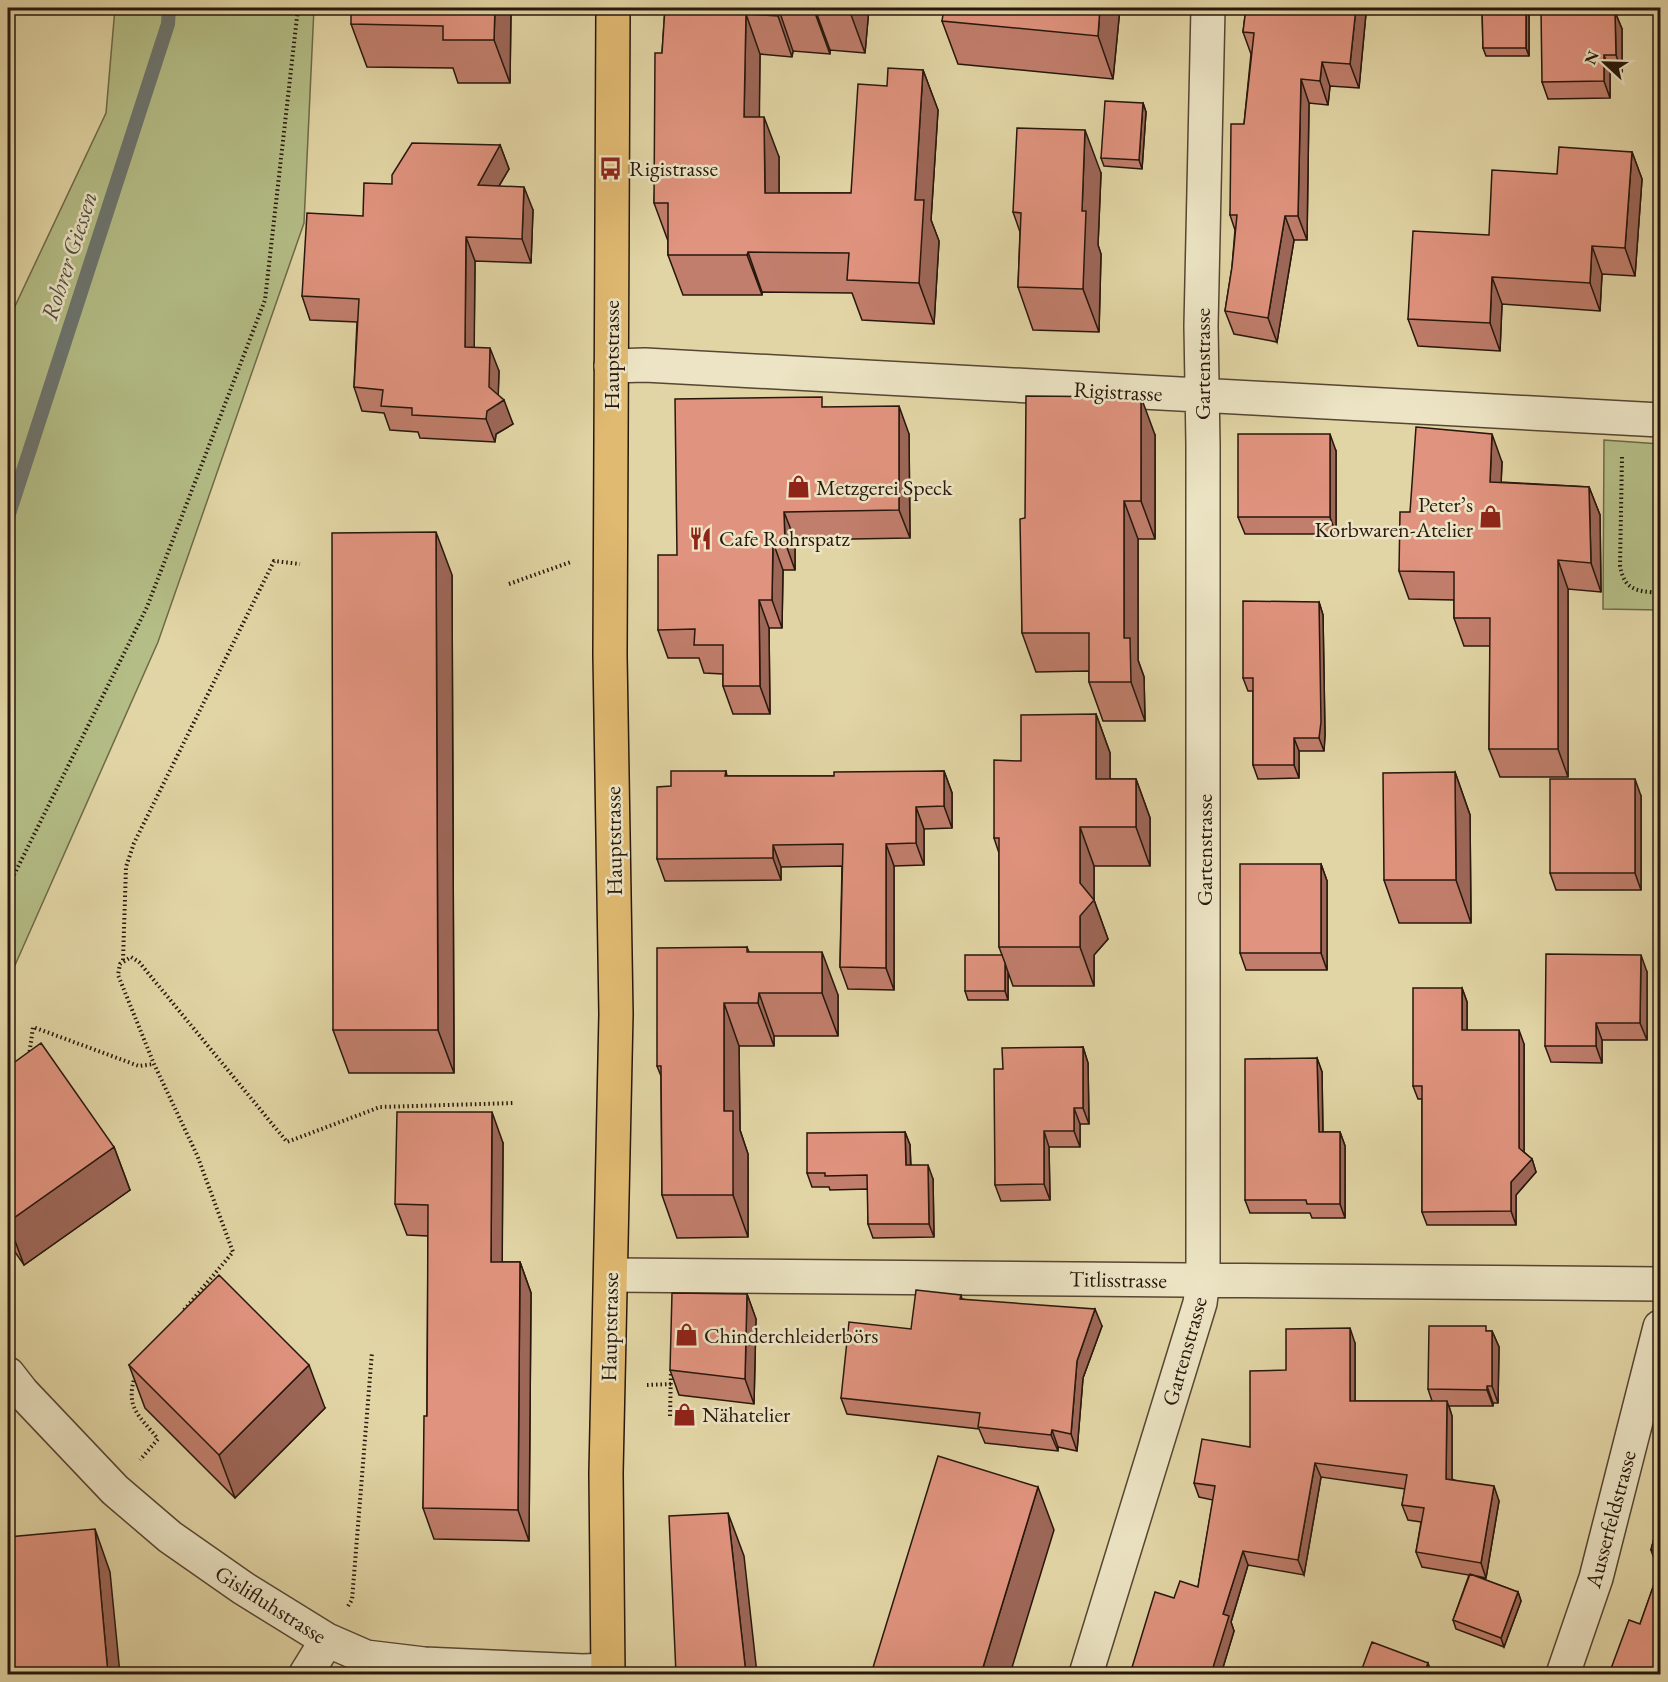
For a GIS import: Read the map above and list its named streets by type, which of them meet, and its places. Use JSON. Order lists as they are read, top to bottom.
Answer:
{
  "streets": {
    "main road": ["Hauptstrasse"],
    "street": [
      "Gartenstrasse",
      "Rigistrasse",
      "Titlisstrasse",
      "Ausserfeldstrasse",
      "Gislifluhstrasse"
    ]
  },
  "crossings": [
    ["Hauptstrasse", "Rigistrasse"],
    ["Hauptstrasse", "Titlisstrasse"],
    ["Hauptstrasse", "Gislifluhstrasse"],
    ["Gartenstrasse", "Rigistrasse"],
    ["Gartenstrasse", "Titlisstrasse"]
  ],
  "water": ["Rohrer Giessen"],
  "places": {
    "bus stop": ["Rigistrasse"],
    "shop": [
      "Metzgerei Speck",
      "Peter’s Korbwaren-Atelier",
      "Chinderchleiderbörs",
      "Nähatelier"
    ],
    "restaurant": ["Cafe Rohrspatz"]
  },
  "north": "left"
}
